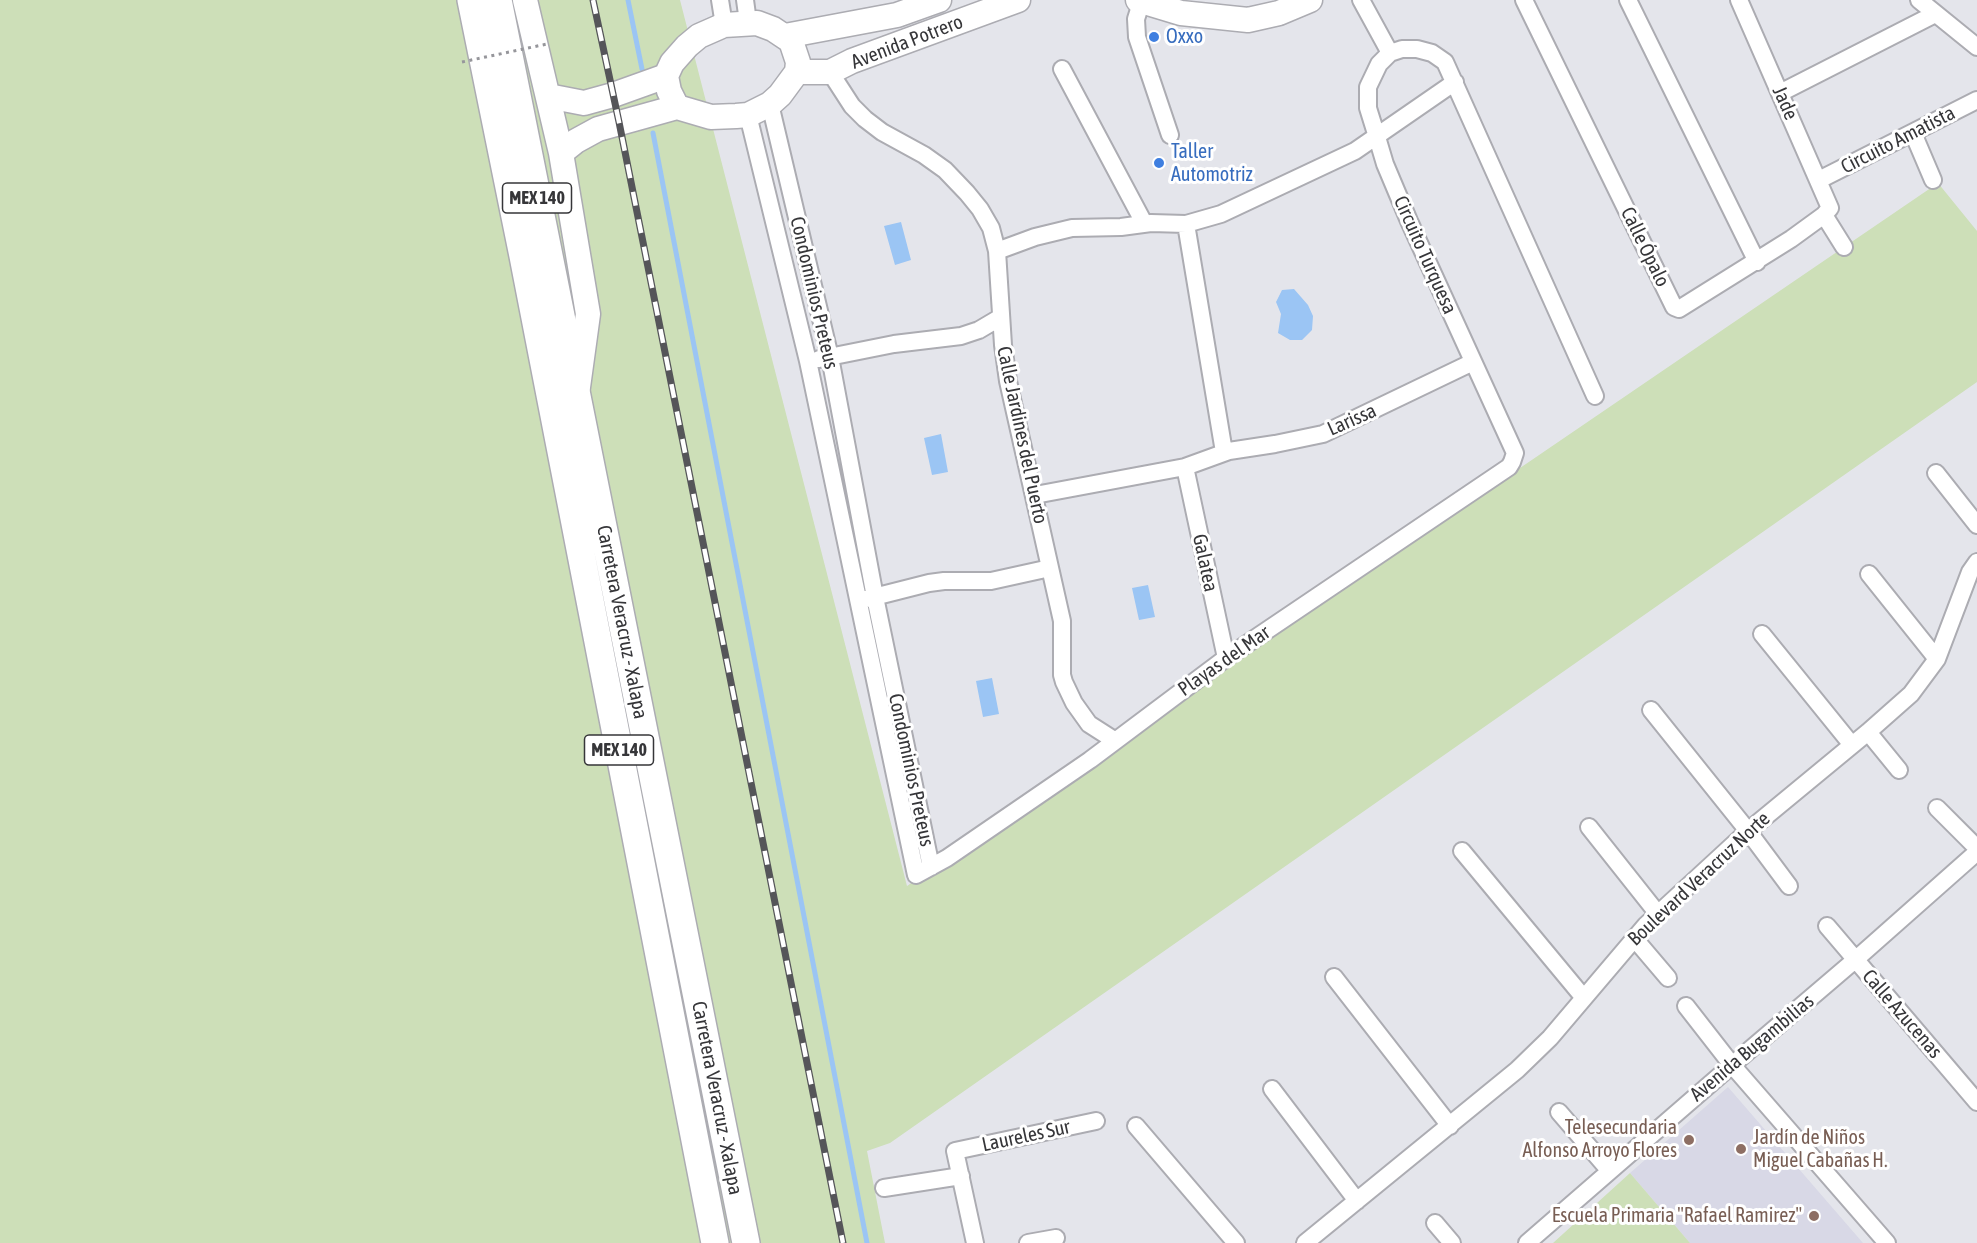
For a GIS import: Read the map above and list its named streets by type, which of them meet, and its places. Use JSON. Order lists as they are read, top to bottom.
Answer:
{
  "streets": {
    "main road": ["MEX 140", "Carretera Veracruz - Xalapa"],
    "street": [
      "Avenida Potrero",
      "Jade",
      "Circuito Amatista",
      "Calle Ópalo",
      "Circuito Turquesa",
      "Condominios Preteus",
      "Larissa",
      "Calle Jardines del Puerto",
      "Galatea",
      "Playas del Mar",
      "Boulevard Veracruz Norte",
      "Calle Azucenas",
      "Avenida Bugambilias",
      "Laureles Sur"
    ]
  },
  "crossings": [
    ["Avenida Potrero", "Condominios Preteus"],
    ["Avenida Potrero", "Calle Jardines del Puerto"],
    ["Jade", "Circuito Amatista"],
    ["Jade", "Calle Ópalo"],
    ["Circuito Turquesa", "Larissa"],
    ["Circuito Turquesa", "Playas del Mar"],
    ["Condominios Preteus", "Playas del Mar"],
    ["Larissa", "Calle Jardines del Puerto"],
    ["Larissa", "Galatea"],
    ["Calle Jardines del Puerto", "Playas del Mar"],
    ["Galatea", "Playas del Mar"],
    ["Calle Azucenas", "Avenida Bugambilias"]
  ],
  "places": [
    "Oxxo",
    "Taller Automotriz",
    "Telesecundaria Alfonso Arroyo Flores",
    "Jardín de Niños Miguel Cabañas H.",
    "Escuela Primaria \"Rafael Ramirez\""
  ]
}
